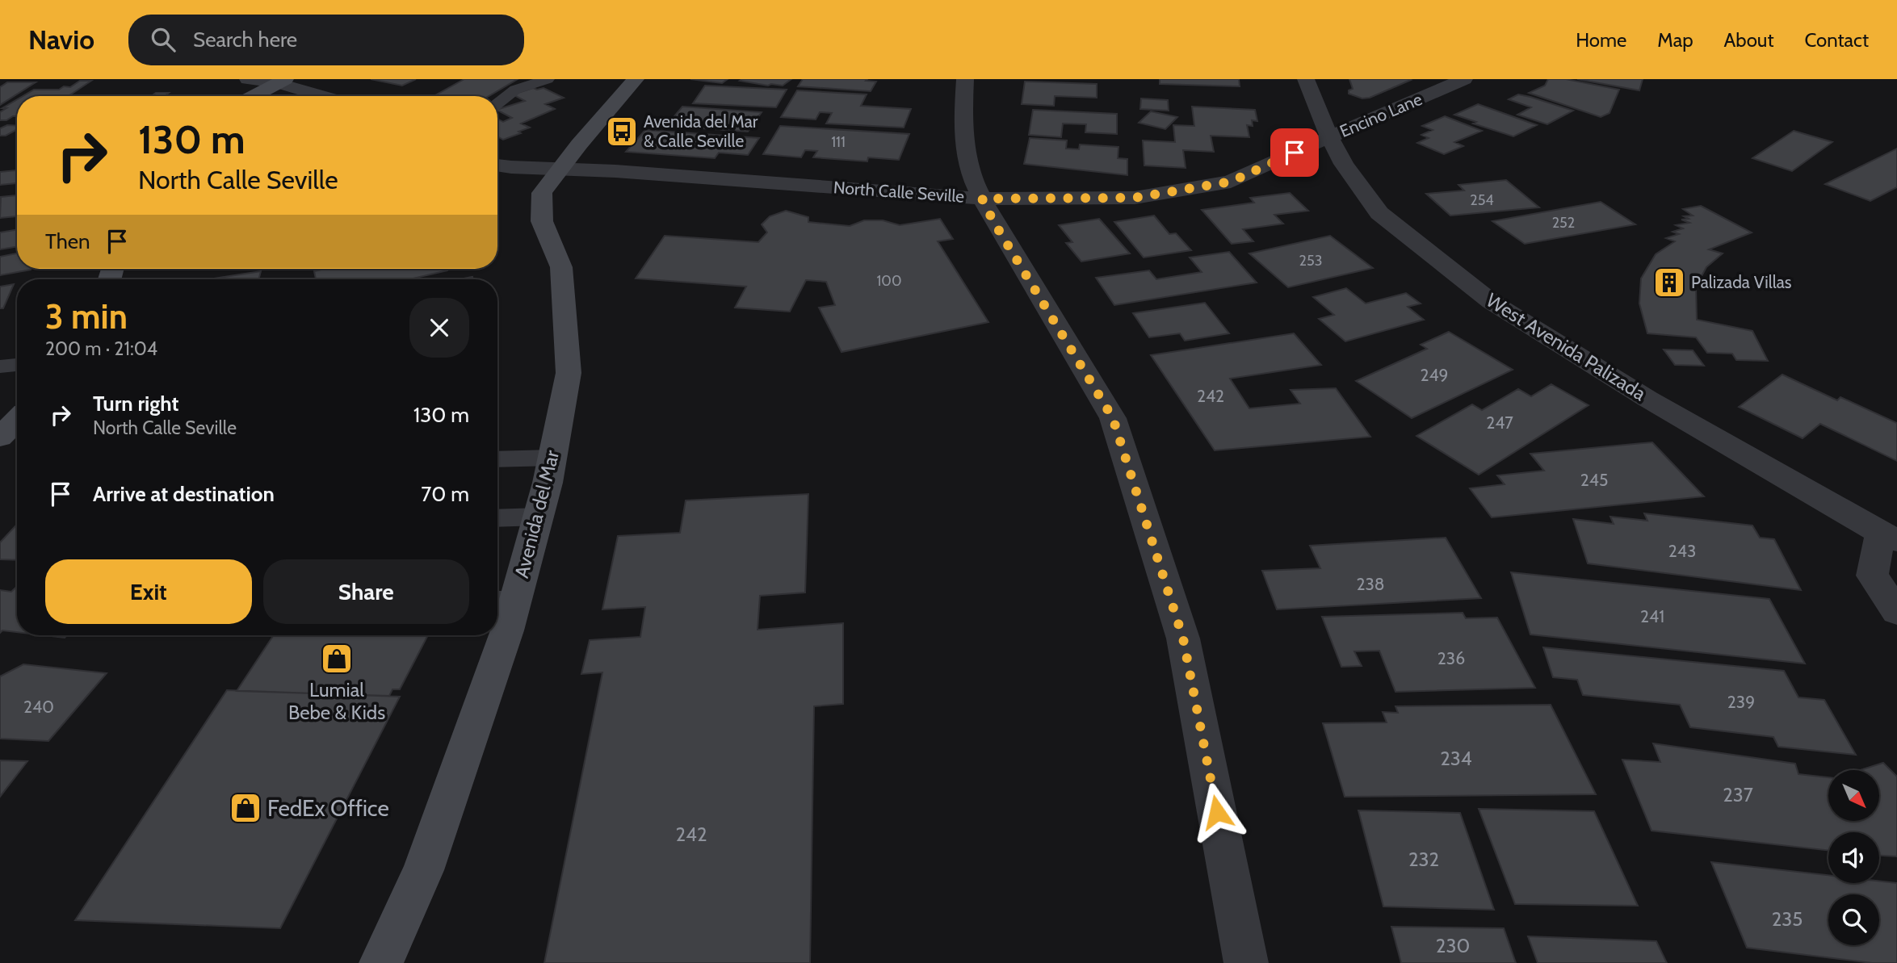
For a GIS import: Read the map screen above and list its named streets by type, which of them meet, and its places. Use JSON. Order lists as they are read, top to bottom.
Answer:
{
  "streets": {
    "main road": ["Avenida del Mar"],
    "street": ["Encino Lane", "North Calle Seville", "West Avenida Palizada"]
  },
  "crossings": [
    ["Encino Lane", "North Calle Seville"],
    ["Encino Lane", "West Avenida Palizada"],
    ["North Calle Seville", "West Avenida Palizada"],
    ["North Calle Seville", "Avenida del Mar"]
  ],
  "places": {
    "bus stop": ["Avenida del Mar & Calle Seville"],
    "building": ["Palizada Villas"],
    "shop": ["Lumial Bebe & Kids", "FedEx Office"]
  },
  "house_numbers": [
    "111",
    "254",
    "252",
    "253",
    "100",
    "249",
    "242",
    "247",
    "245",
    "243",
    "238",
    "241",
    "236",
    "239",
    "240",
    "234",
    "237",
    "242",
    "232",
    "235",
    "230"
  ],
  "north": "bottom right",
  "page": {
    "header": "Navio",
    "search": "Search here",
    "nav": [
      "Home",
      "Map",
      "About",
      "Contact"
    ],
    "turn": ["130 m", "North Calle Seville"],
    "then": "Then",
    "heading": ["3 min", "200 m · 21:04"],
    "list": [
      {
        "name": "Turn right",
        "note": "North Calle Seville",
        "value": "130 m"
      },
      {
        "name": "Arrive at destination",
        "value": "70 m"
      }
    ],
    "buttons": ["Exit", "Share"]
  }
}
